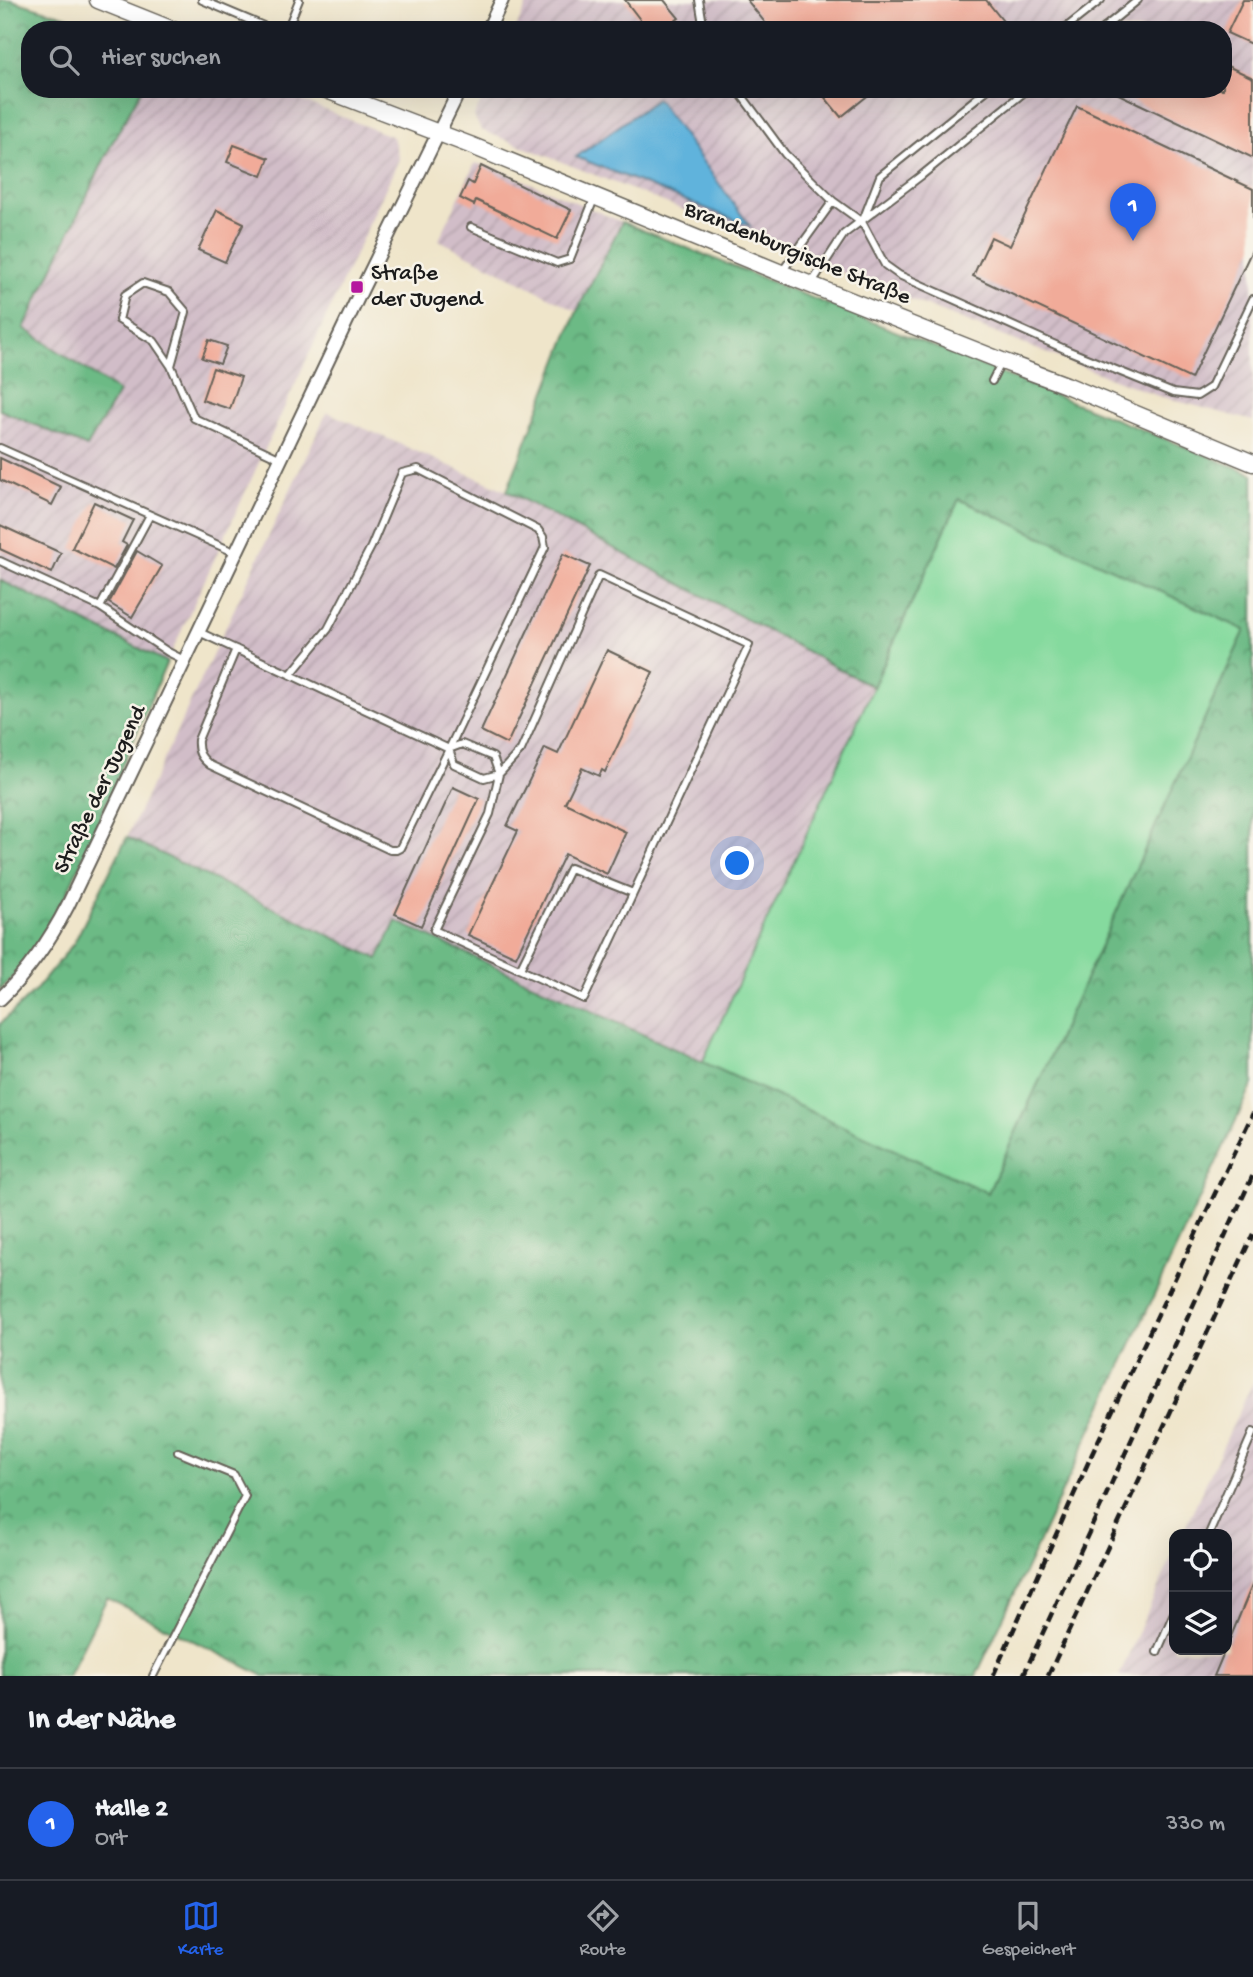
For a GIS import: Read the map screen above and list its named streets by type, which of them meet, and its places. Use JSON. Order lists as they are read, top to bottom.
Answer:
{
  "streets": {
    "street": ["Brandenburgische Straße", "Straße der Jugend"]
  },
  "crossings": [
    ["Brandenburgische Straße", "Straße der Jugend"]
  ],
  "places": {
    "transit": ["Straße der Jugend"]
  },
  "page": {
    "search": "Hier suchen",
    "pins": "1",
    "heading": "In der Nähe",
    "list": [
      {
        "mark": "1",
        "name": "Halle 2",
        "note": "Ort",
        "value": "330 m"
      }
    ],
    "nav": ["Karte", "Route", "Gespeichert"]
  }
}
